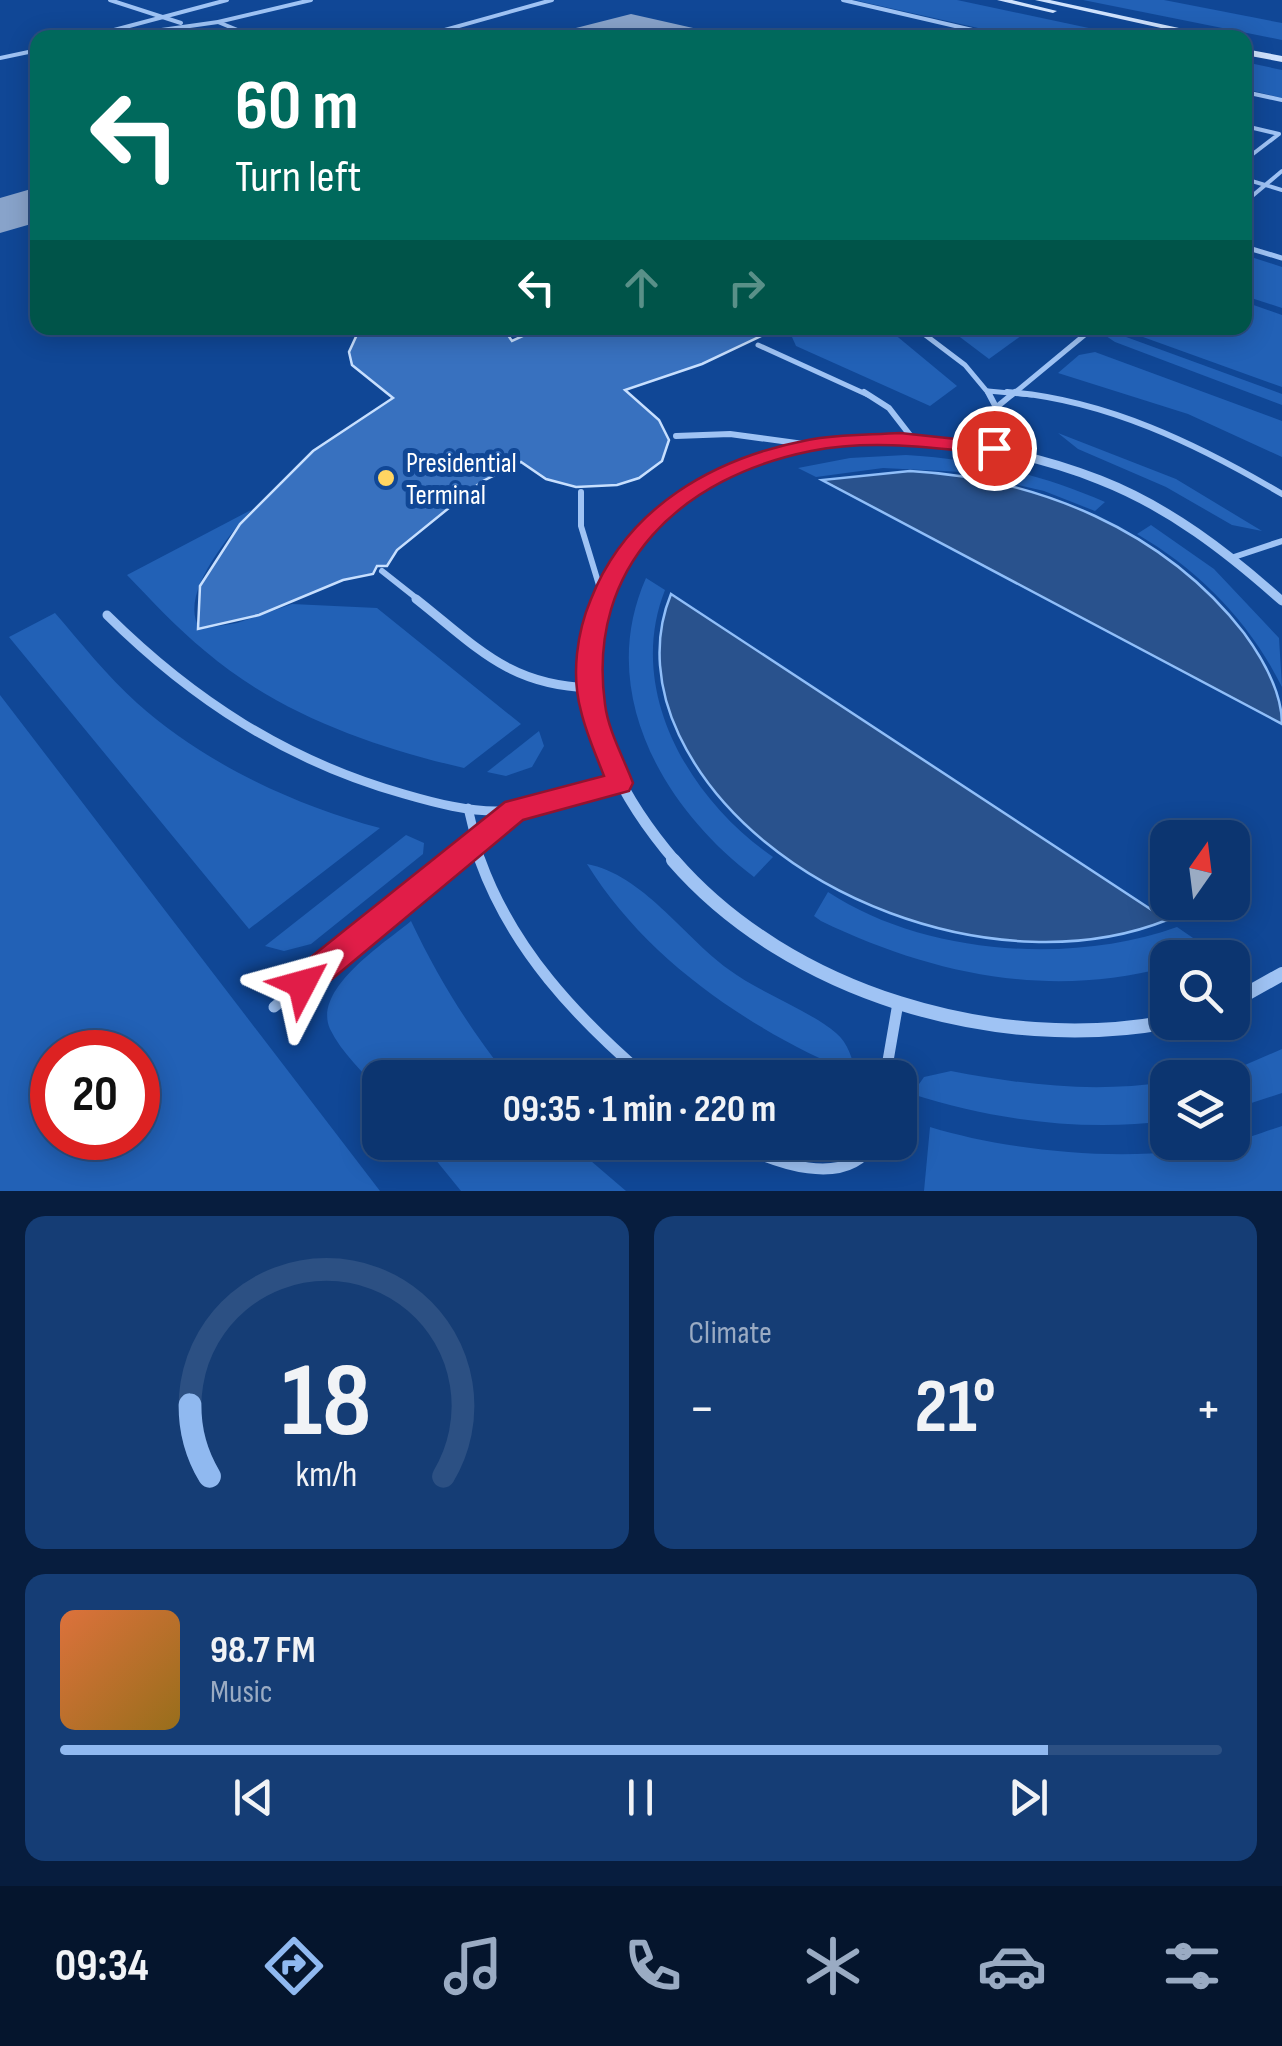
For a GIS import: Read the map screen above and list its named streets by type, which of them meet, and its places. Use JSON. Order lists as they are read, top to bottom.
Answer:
{
  "places": ["Presidential Terminal"],
  "north": "top",
  "page": {
    "turn": ["60 m", "Turn left"],
    "limit": "20",
    "trip": "09:35 · 1 min · 220 m",
    "tile": "Climate",
    "heat": ["−", "21°", "+"],
    "song": ["98.7 FM", "Music"],
    "tabs": "09:34",
    "gauge": ["18", "km/h"]
  }
}
